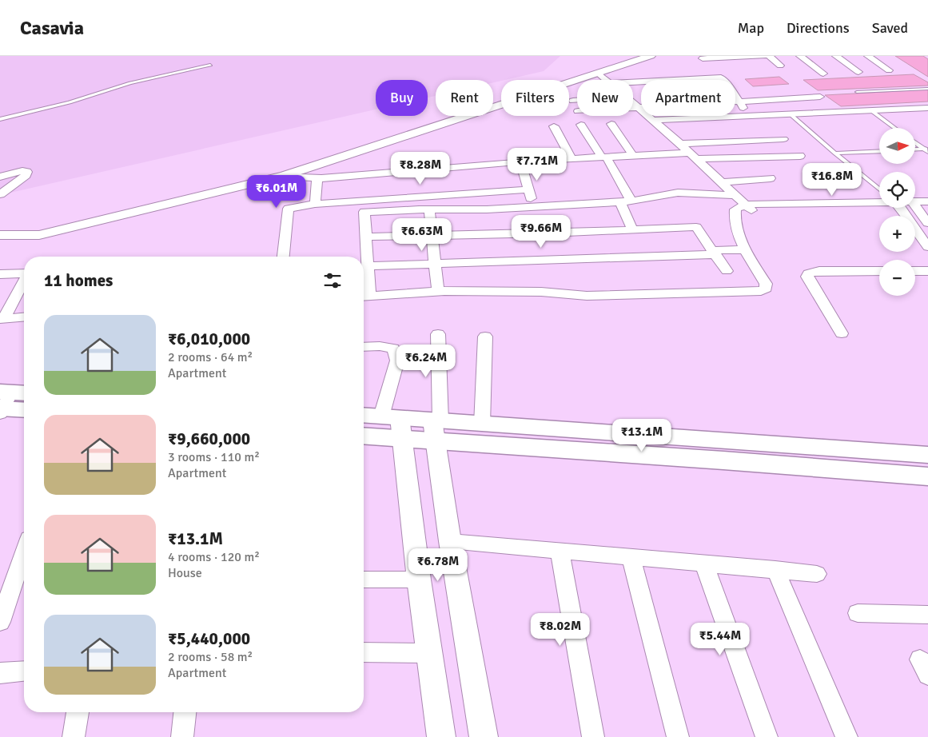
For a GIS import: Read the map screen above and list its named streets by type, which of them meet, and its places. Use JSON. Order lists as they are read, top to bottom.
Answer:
{
  "north": "right",
  "page": {
    "header": "Casavia",
    "nav": ["Map", "Directions", "Saved"],
    "chip": [
      "Buy",
      "Rent",
      "Filters",
      "New",
      "Apartment"
    ],
    "map_buttons": ["+", "−"],
    "price": [
      "₹7.71M",
      "₹8.28M",
      "₹16.8M",
      "₹6.01M",
      "₹9.66M",
      "₹6.63M",
      "₹6.24M",
      "₹13.1M",
      "₹6.78M",
      "₹8.02M",
      "₹5.44M"
    ],
    "heading": "11 homes",
    "list": [
      {
        "name": "₹6,010,000",
        "note": "2 rooms · 64 m² · Apartment"
      },
      {
        "name": "₹9,660,000",
        "note": "3 rooms · 110 m² · Apartment"
      },
      {
        "name": "₹13.1M",
        "note": "4 rooms · 120 m² · House"
      },
      {
        "name": "₹5,440,000",
        "note": "2 rooms · 58 m² · Apartment"
      }
    ]
  }
}
